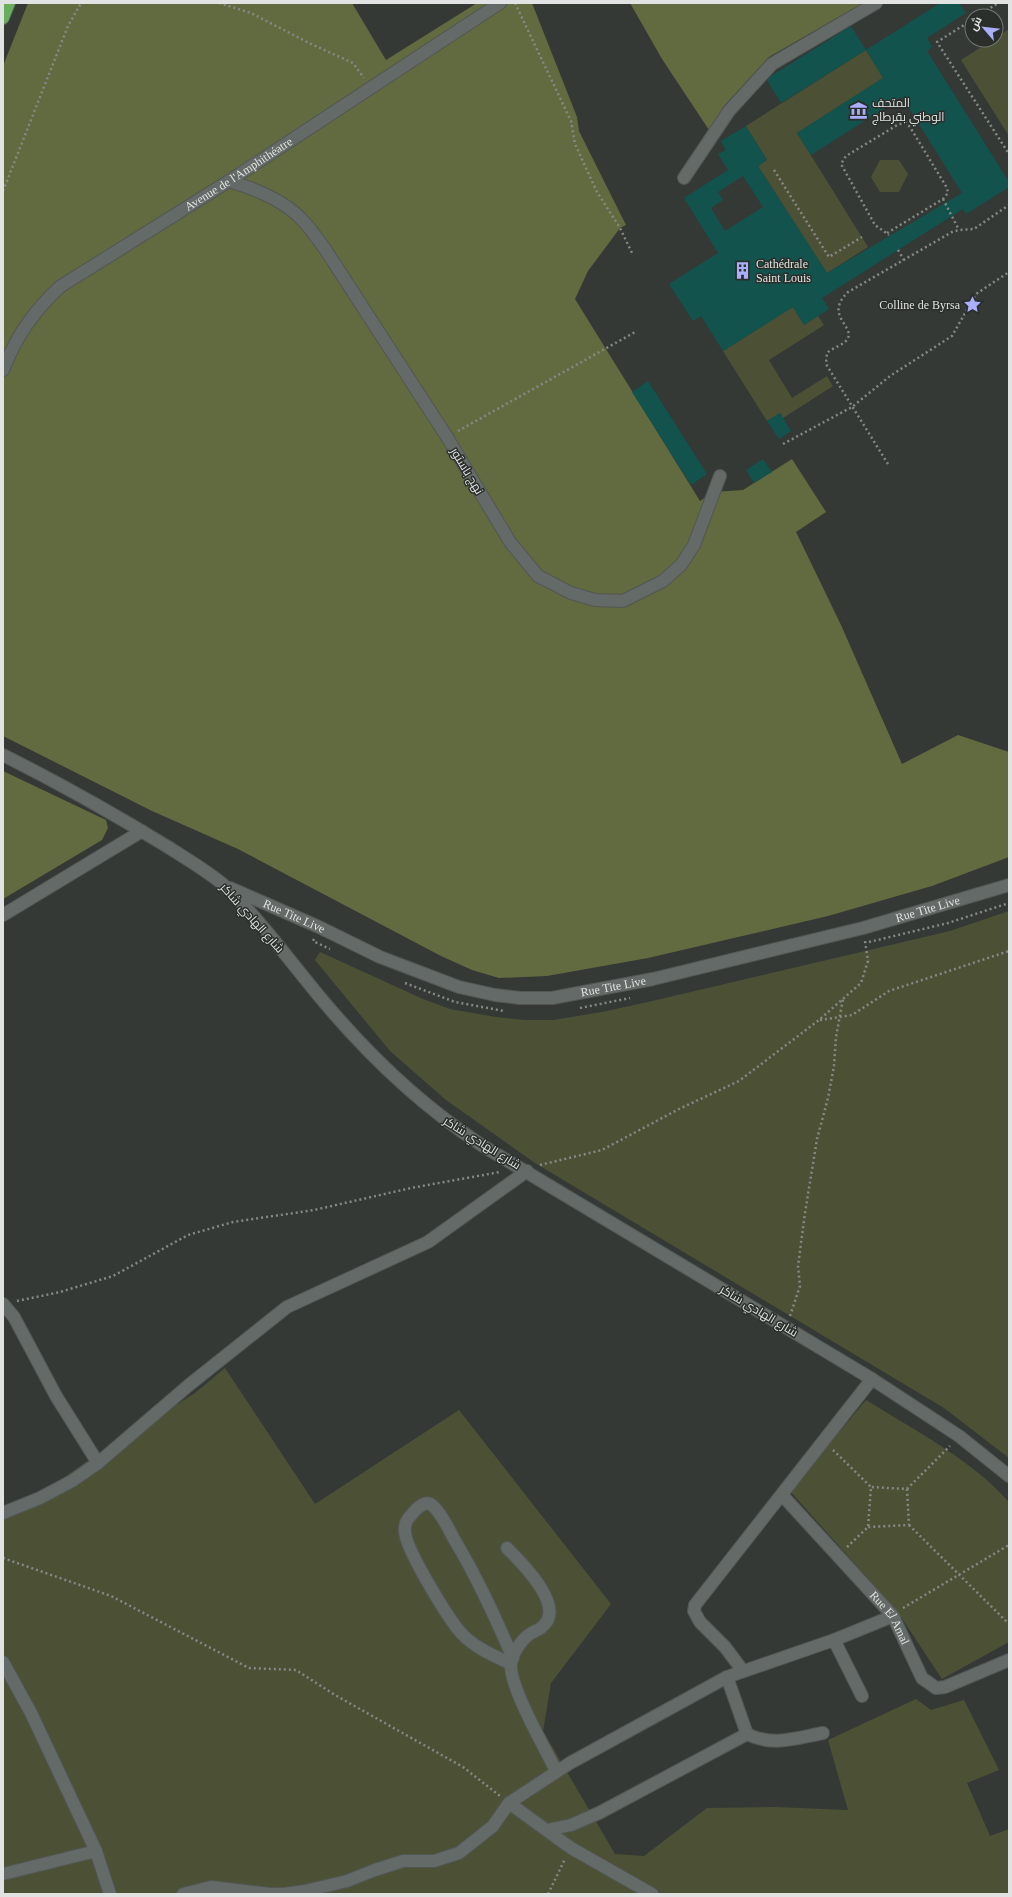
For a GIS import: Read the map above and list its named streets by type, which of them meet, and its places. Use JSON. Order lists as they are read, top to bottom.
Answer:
{
  "streets": {
    "street": [
      "Avenue de l'Amphithéatre",
      "نهج باستور",
      "Rue Tite Live",
      "شارع الهادي شاكر",
      "Rue El Amal"
    ]
  },
  "crossings": [
    ["Avenue de l'Amphithéatre", "نهج باستور"],
    ["Rue Tite Live", "شارع الهادي شاكر"]
  ],
  "places": {
    "museum": ["المتحف الوطني بقرطاج"],
    "building": ["Cathédrale Saint Louis"],
    "place": ["Colline de Byrsa"]
  },
  "north": "top left"
}
